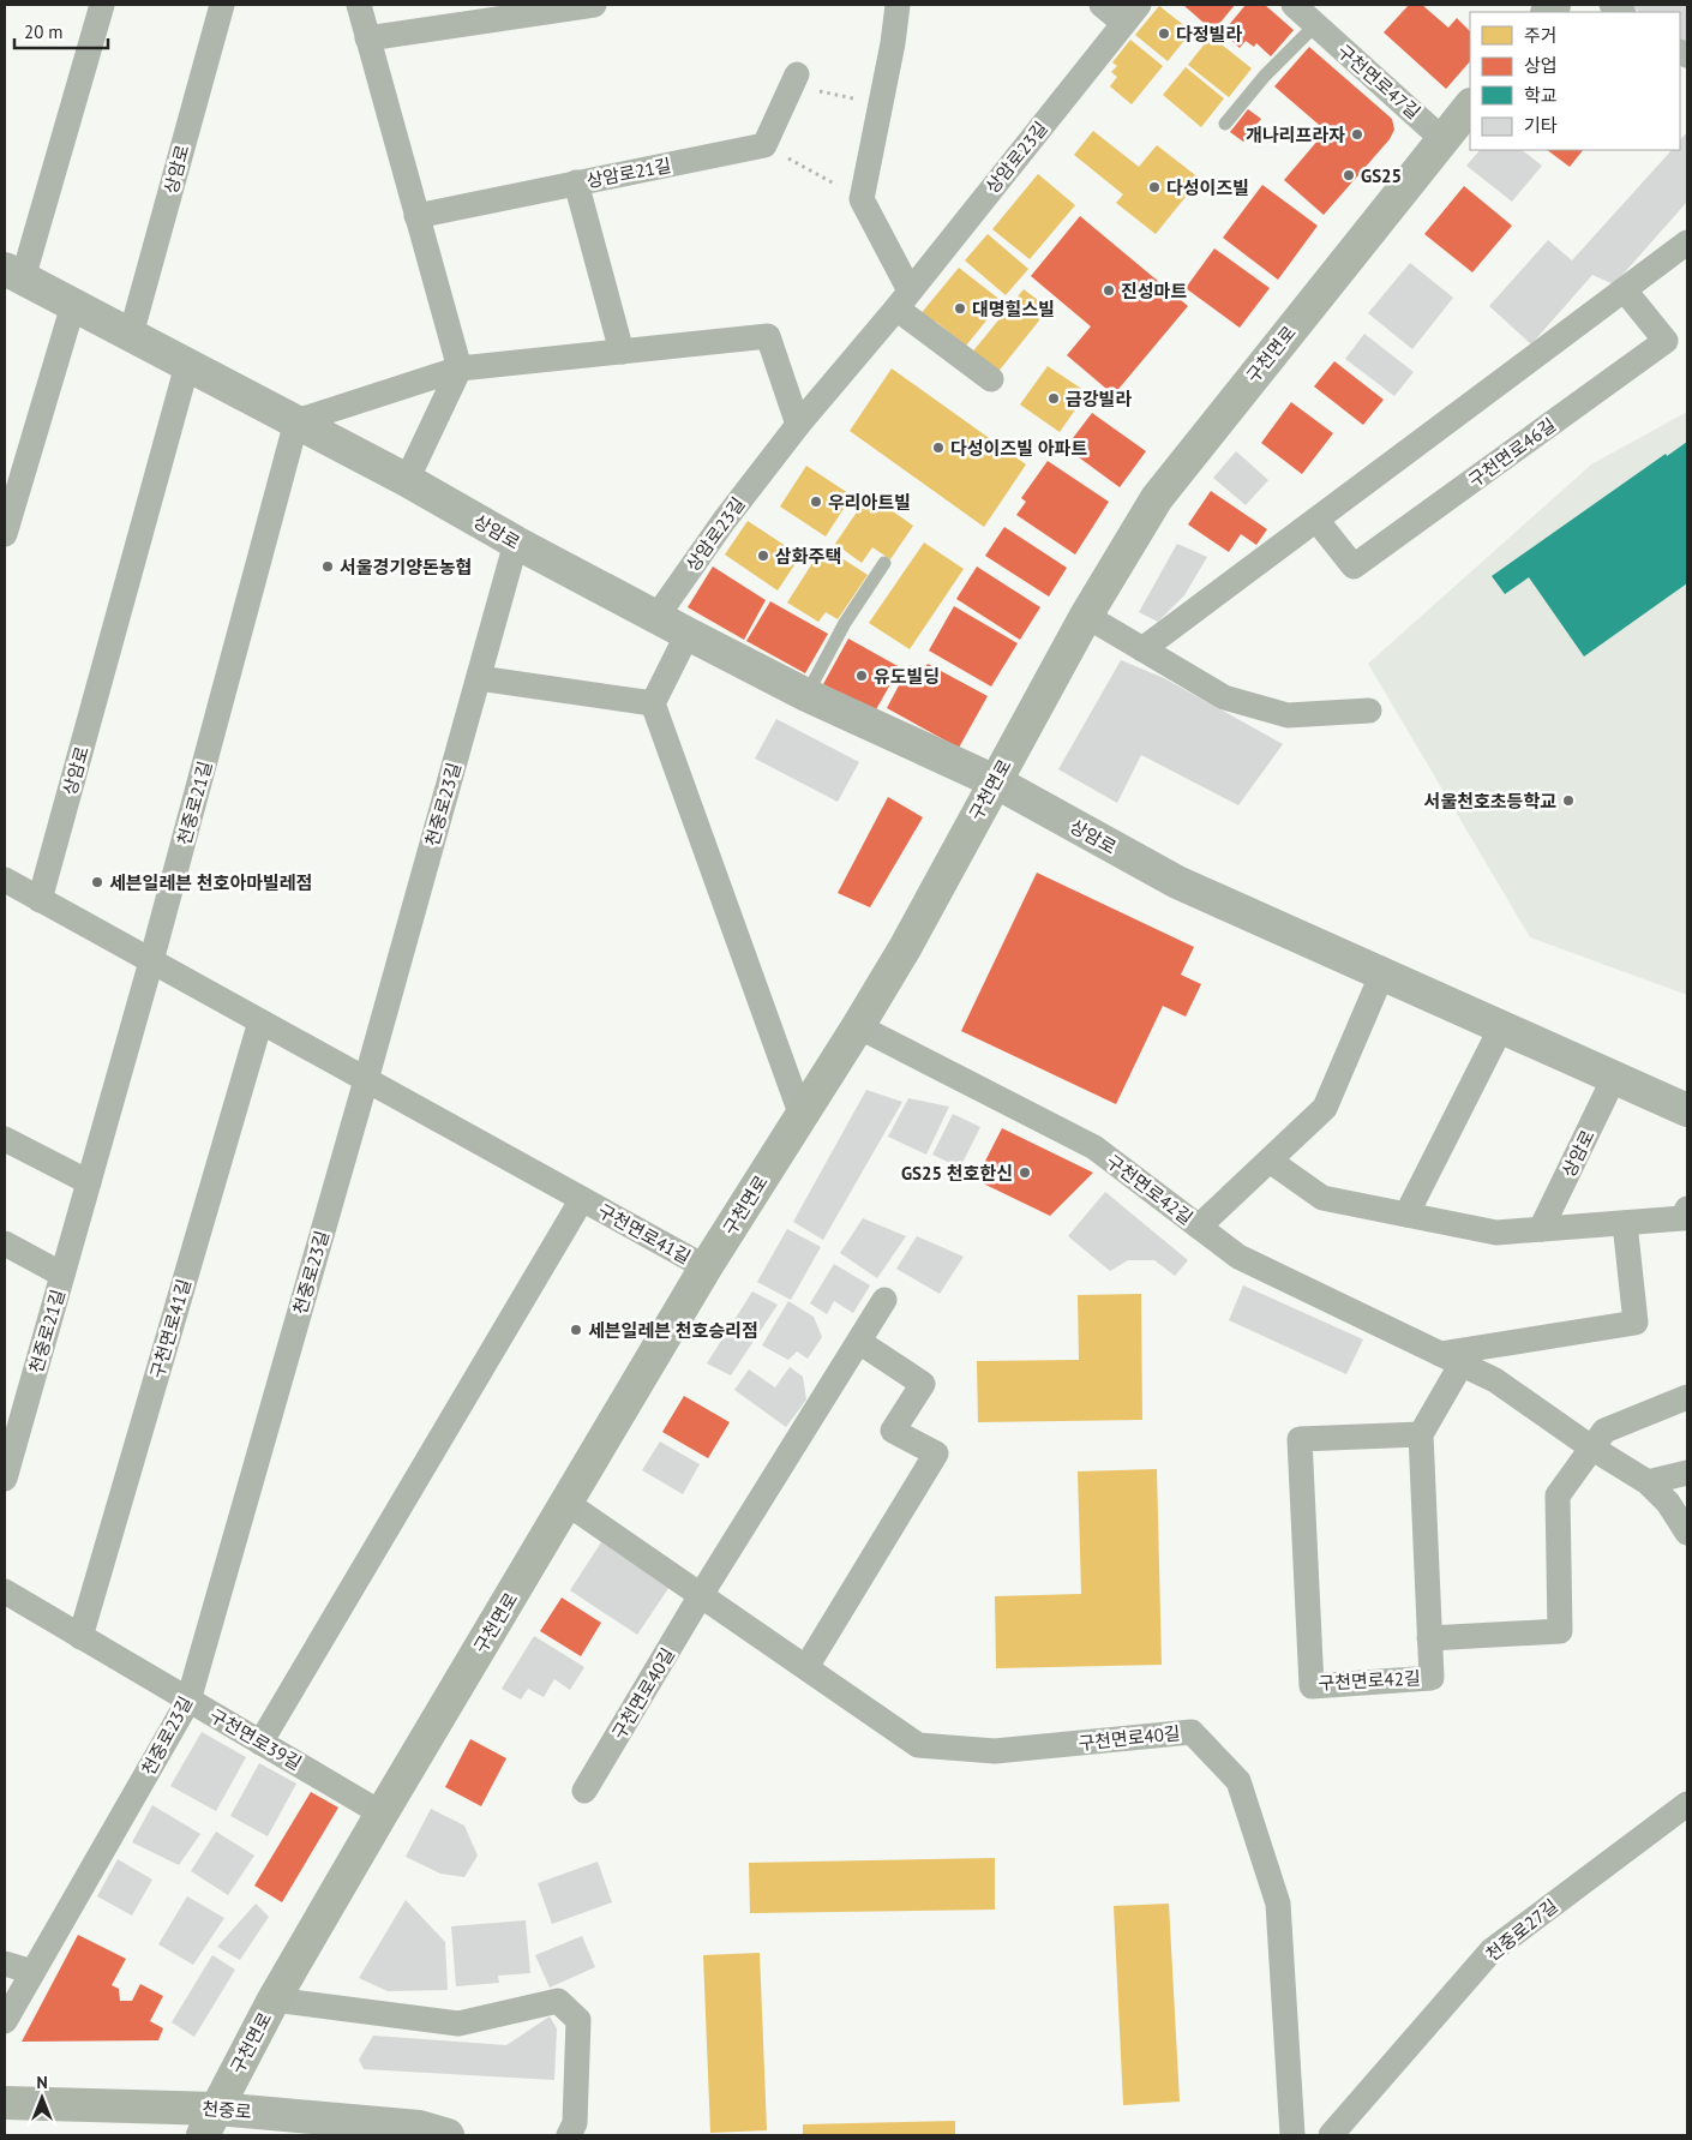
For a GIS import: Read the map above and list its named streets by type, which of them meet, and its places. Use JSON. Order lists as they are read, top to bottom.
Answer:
{
  "streets": {
    "main road": ["구천면로", "천중로"],
    "street": [
      "구천면로47길",
      "상암로23길",
      "상암로",
      "상암로21길",
      "구천면로46길",
      "천중로21길",
      "천중로23길",
      "구천면로42길",
      "구천면로41길",
      "구천면로40길",
      "구천면로39길",
      "천중로27길"
    ]
  },
  "crossings": [
    ["구천면로47길", "구천면로"],
    ["상암로23길", "상암로"],
    ["상암로", "구천면로"],
    ["상암로", "천중로21길"],
    ["상암로", "천중로23길"],
    ["상암로", "구천면로41길"],
    ["구천면로", "구천면로42길"],
    ["구천면로", "구천면로41길"],
    ["구천면로", "구천면로40길"],
    ["구천면로", "구천면로39길"],
    ["구천면로", "천중로"],
    ["천중로21길", "구천면로41길"],
    ["천중로23길", "구천면로41길"],
    ["천중로23길", "구천면로39길"],
    ["구천면로41길", "구천면로39길"]
  ],
  "places": [
    "다정빌라",
    "개나리프라자",
    "GS25",
    "다성이즈빌",
    "진성마트",
    "대명힐스빌",
    "금강빌라",
    "다성이즈빌 아파트",
    "우리아트빌",
    "삼화주택",
    "서울경기양돈농협",
    "유도빌딩",
    "서울천호초등학교",
    "세븐일레븐 천호아마빌레점",
    "GS25 천호한신",
    "세븐일레븐 천호승리점"
  ],
  "legend": [
    "주거",
    "상업",
    "학교",
    "기타"
  ],
  "scale_bar": "20 m",
  "north": "top"
}
